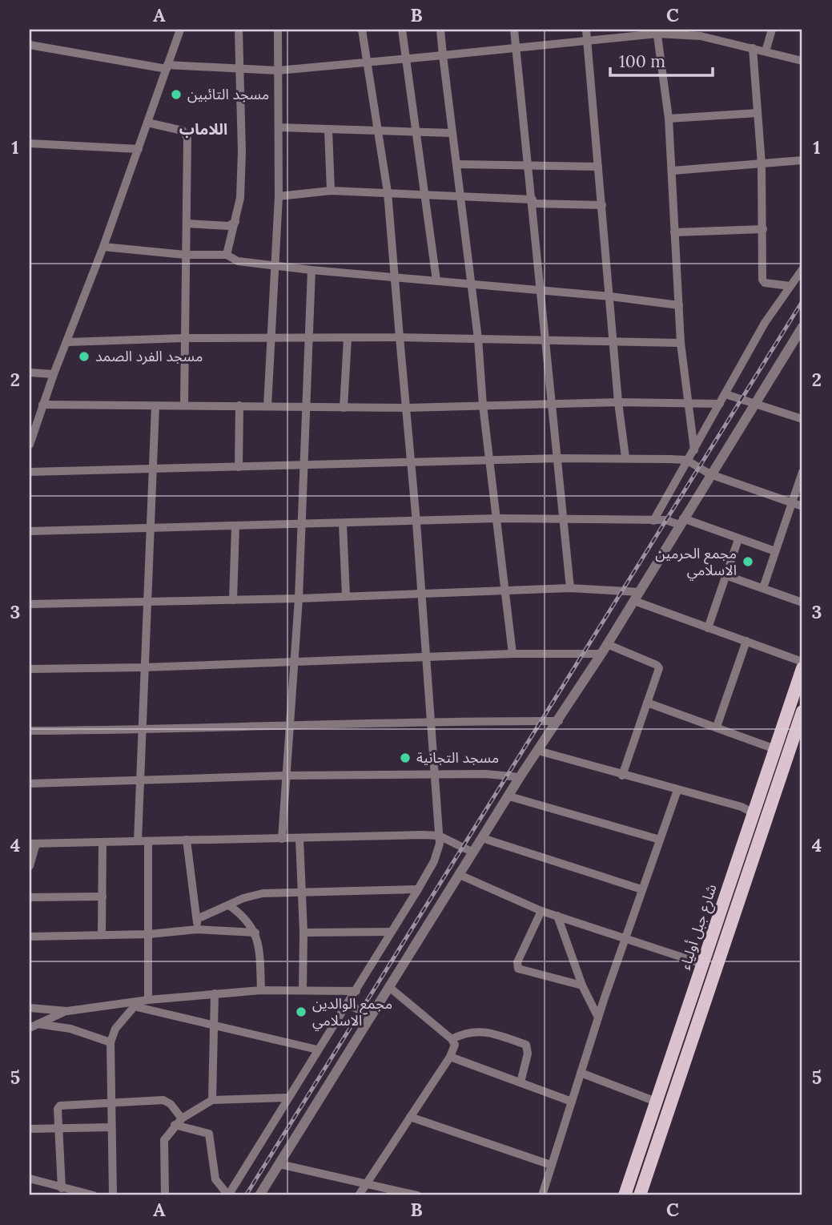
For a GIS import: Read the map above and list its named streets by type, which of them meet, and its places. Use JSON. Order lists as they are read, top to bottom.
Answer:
{
  "streets": {
    "main road": ["شارع جبل أولياء"]
  },
  "districts": ["اللاماب"],
  "places": [
    "مسجد التائبين",
    "مسجد الفرد الصمد",
    "مجمع الحرمين الاسلامي",
    "مسجد التجانية",
    "مجمع الوالدين الاسلامي"
  ],
  "scale_bar": "100 m",
  "grid": {
    "columns": ["A", "B", "C"],
    "rows": [
      "1",
      "2",
      "3",
      "4",
      "5"
    ]
  }
}
